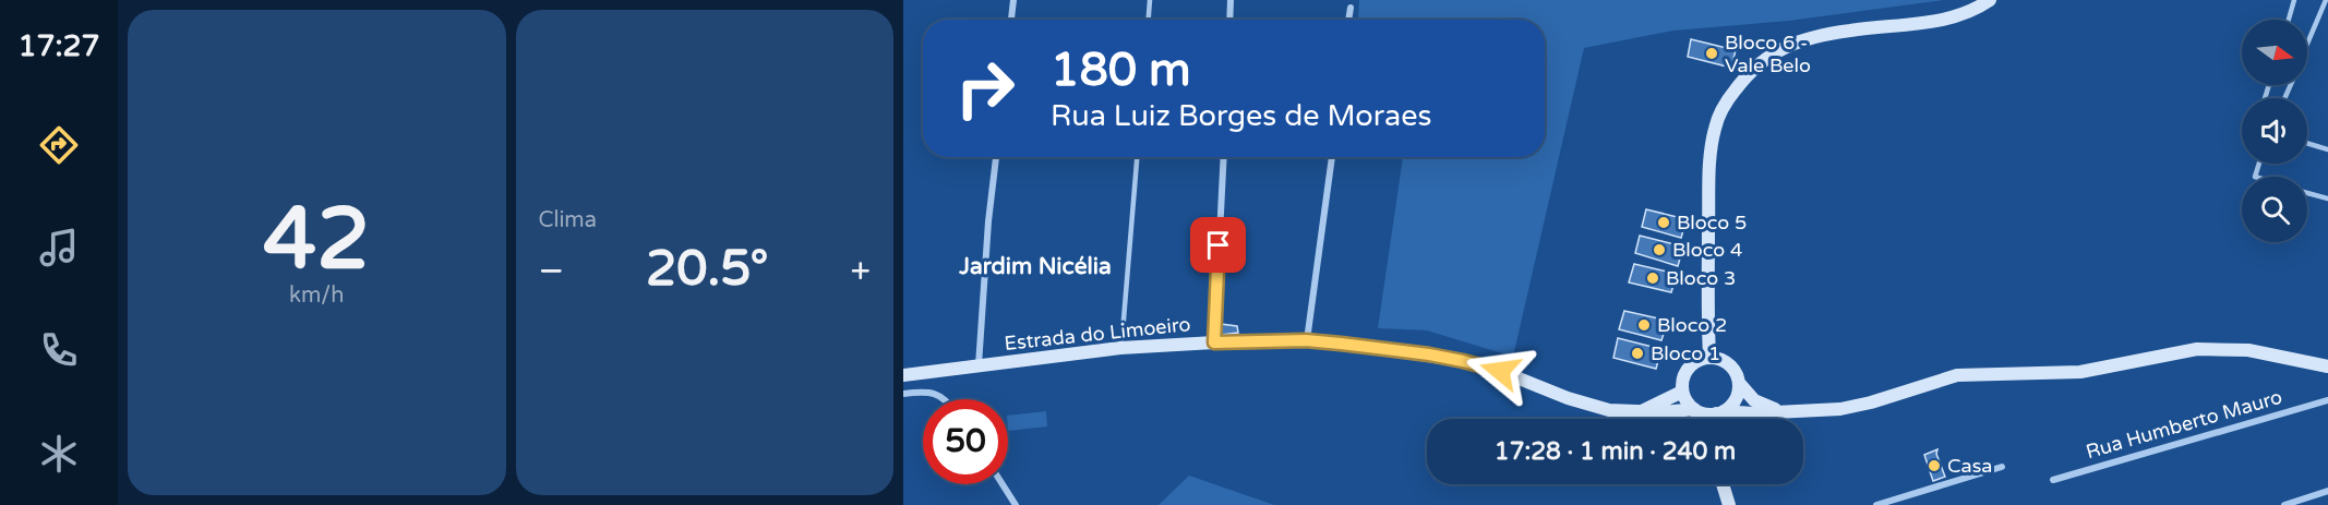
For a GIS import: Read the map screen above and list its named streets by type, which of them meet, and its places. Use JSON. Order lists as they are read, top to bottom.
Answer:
{
  "streets": {
    "main road": ["Estrada do Limoeiro"],
    "street": ["Rua Humberto Mauro"]
  },
  "districts": ["Jardim Nicélia"],
  "places": [
    "Bloco 6 - Vale Belo",
    "Bloco 5",
    "Bloco 4",
    "Bloco 3",
    "Bloco 2",
    "Bloco 1",
    "Casa"
  ],
  "north": "right",
  "page": {
    "tabs": "17:27",
    "tile": [
      ["42", "km/h"],
      "Clima"
    ],
    "turn": ["180 m", "Rua Luiz Borges de Moraes"],
    "heat": ["−", "20.5°", "+"],
    "limit": "50",
    "trip": "17:28 · 1 min · 240 m"
  }
}
